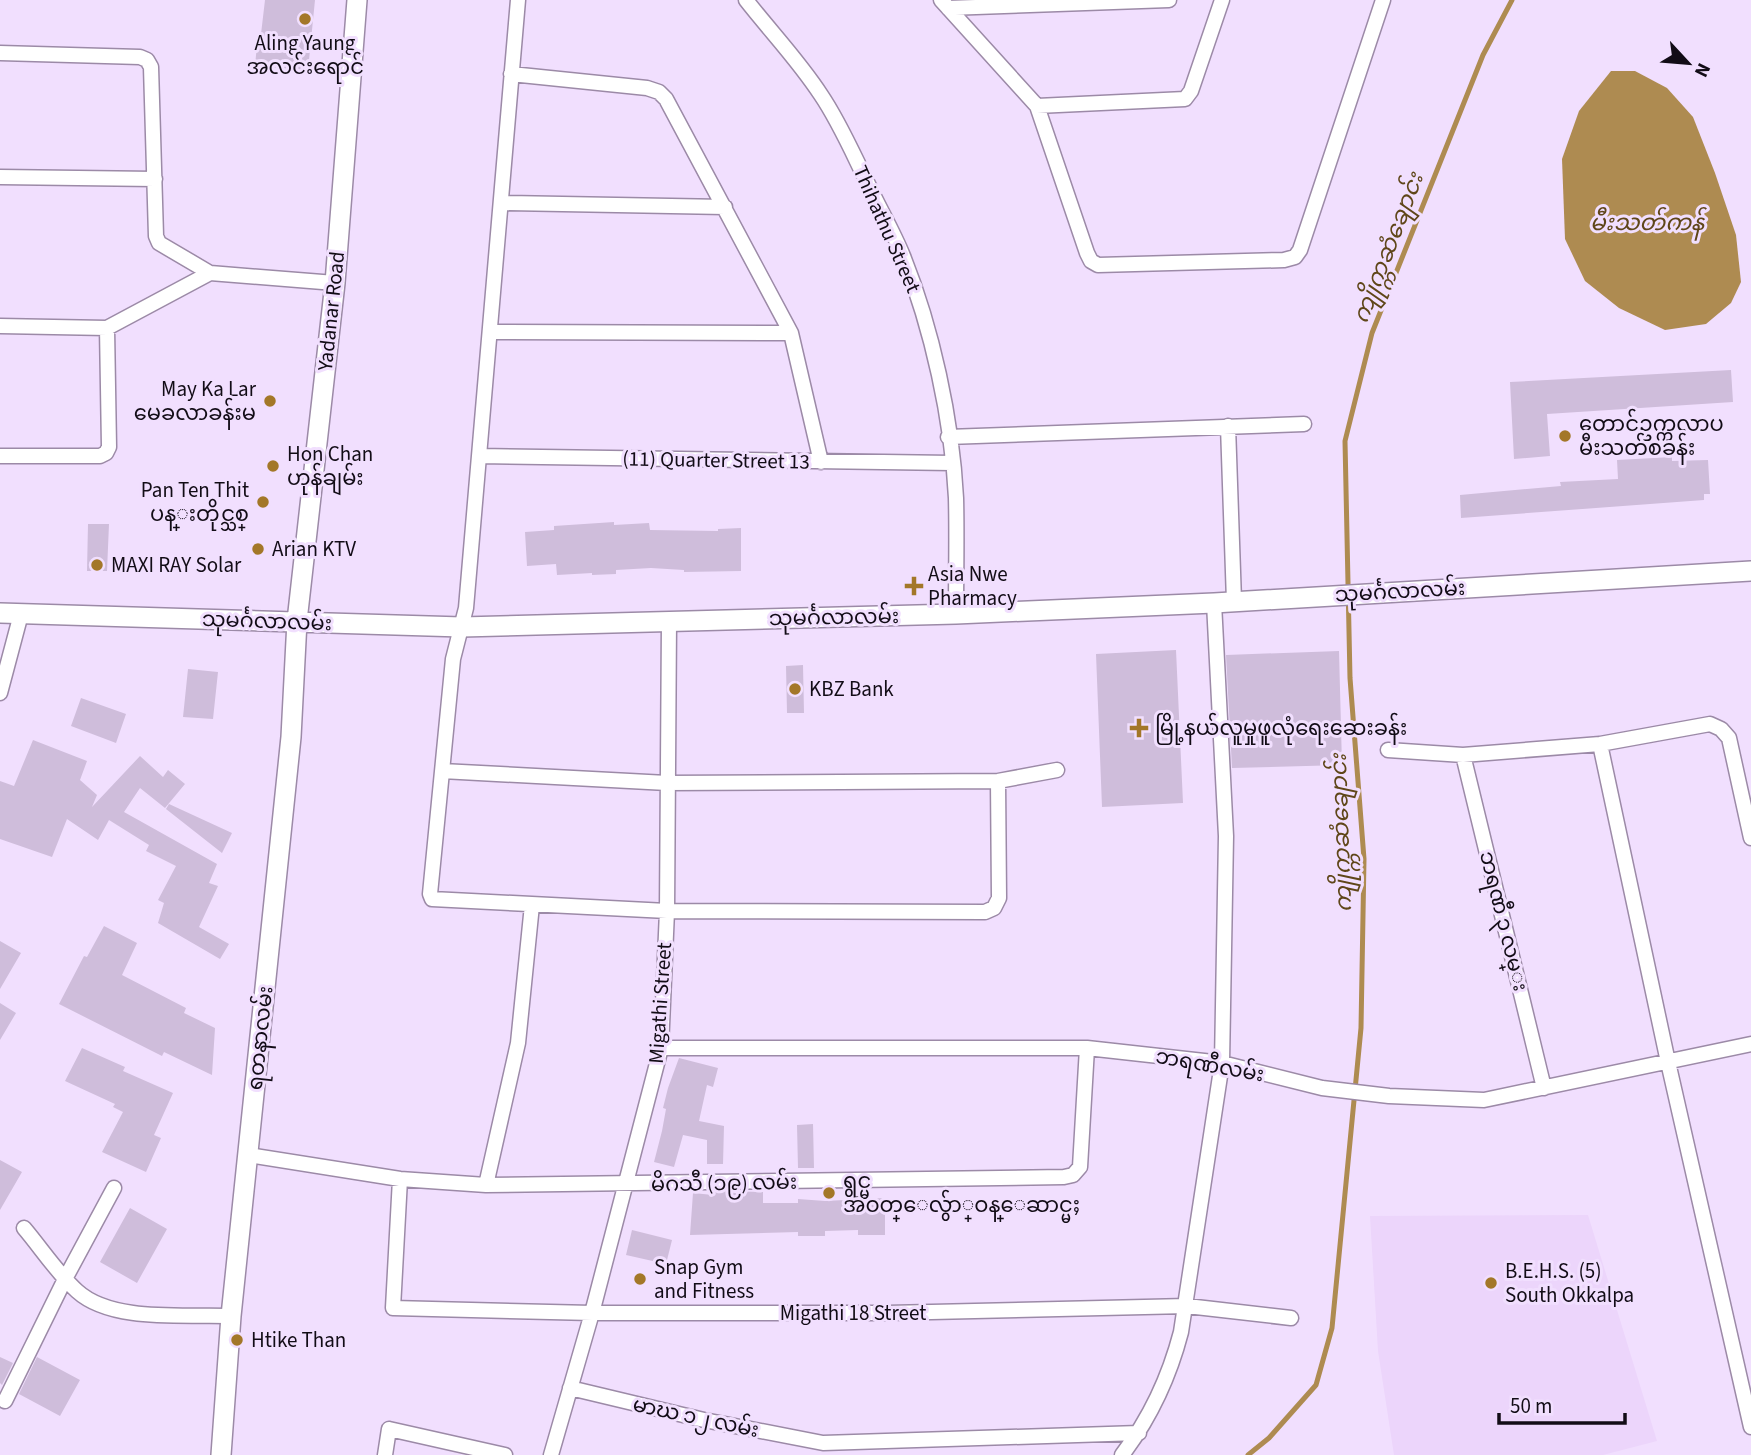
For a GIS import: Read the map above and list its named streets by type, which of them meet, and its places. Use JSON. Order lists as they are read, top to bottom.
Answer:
{
  "streets": {
    "main road": ["Yadanar Road", "သုမင်္ဂလာလမ်း", "ရတနာလမ်း"],
    "street": [
      "Thihathu Street",
      "(11) Quarter Street 13",
      "ဘရဏီ ၃ လမ္း",
      "Migathi Street",
      "ဘရဏီလမ်း",
      "မိဂသီ (၁၉) လမ်း",
      "Migathi 18 Street",
      "မာဃ ၁၂ လမ်း"
    ]
  },
  "crossings": [
    ["Thihathu Street", "(11) Quarter Street 13"],
    ["Thihathu Street", "သုမင်္ဂလာလမ်း"],
    ["Yadanar Road", "သုမင်္ဂလာလမ်း"],
    ["Yadanar Road", "ရတနာလမ်း"],
    ["သုမင်္ဂလာလမ်း", "Migathi Street"],
    ["သုမင်္ဂလာလမ်း", "ရတနာလမ်း"],
    ["ဘရဏီ ၃ လမ္း", "ဘရဏီလမ်း"],
    ["Migathi Street", "ဘရဏီလမ်း"],
    ["Migathi Street", "မိဂသီ (၁၉) လမ်း"],
    ["Migathi Street", "Migathi 18 Street"],
    ["Migathi Street", "မာဃ ၁၂ လမ်း"],
    ["ရတနာလမ်း", "မိဂသီ (၁၉) လမ်း"],
    ["ဘရဏီလမ်း", "မိဂသီ (၁၉) လမ်း"],
    ["မိဂသီ (၁၉) လမ်း", "Migathi 18 Street"]
  ],
  "water": ["မီးသတ်ကန်", "ကျိုက္ကဆံချောင်း"],
  "places": {
    "other": [
      "Aling Yaung အလင်းရောင်",
      "May Ka Lar မေခလာခန်းမ",
      "တောင်ဥက္ကလာပ မီးသတ်စခန်း",
      "Hon Chan ဟုန်ချမ်း",
      "Pan Ten Thit ပန္းတိုင္သစ္",
      "Arian KTV",
      "MAXI RAY Solar",
      "KBZ Bank",
      "ရွင္မ အဝတ္ေလွ်ာ္ဝန္ေဆာင္မႈ",
      "Snap Gym and Fitness",
      "B.E.H.S. (5) South Okkalpa",
      "Htike Than"
    ],
    "health": ["Asia Nwe Pharmacy", "မြို့နယ်လူမှုဖူလုံရေးဆေးခန်း"]
  },
  "scale_bar": "50 m",
  "north": "bottom right"
}
